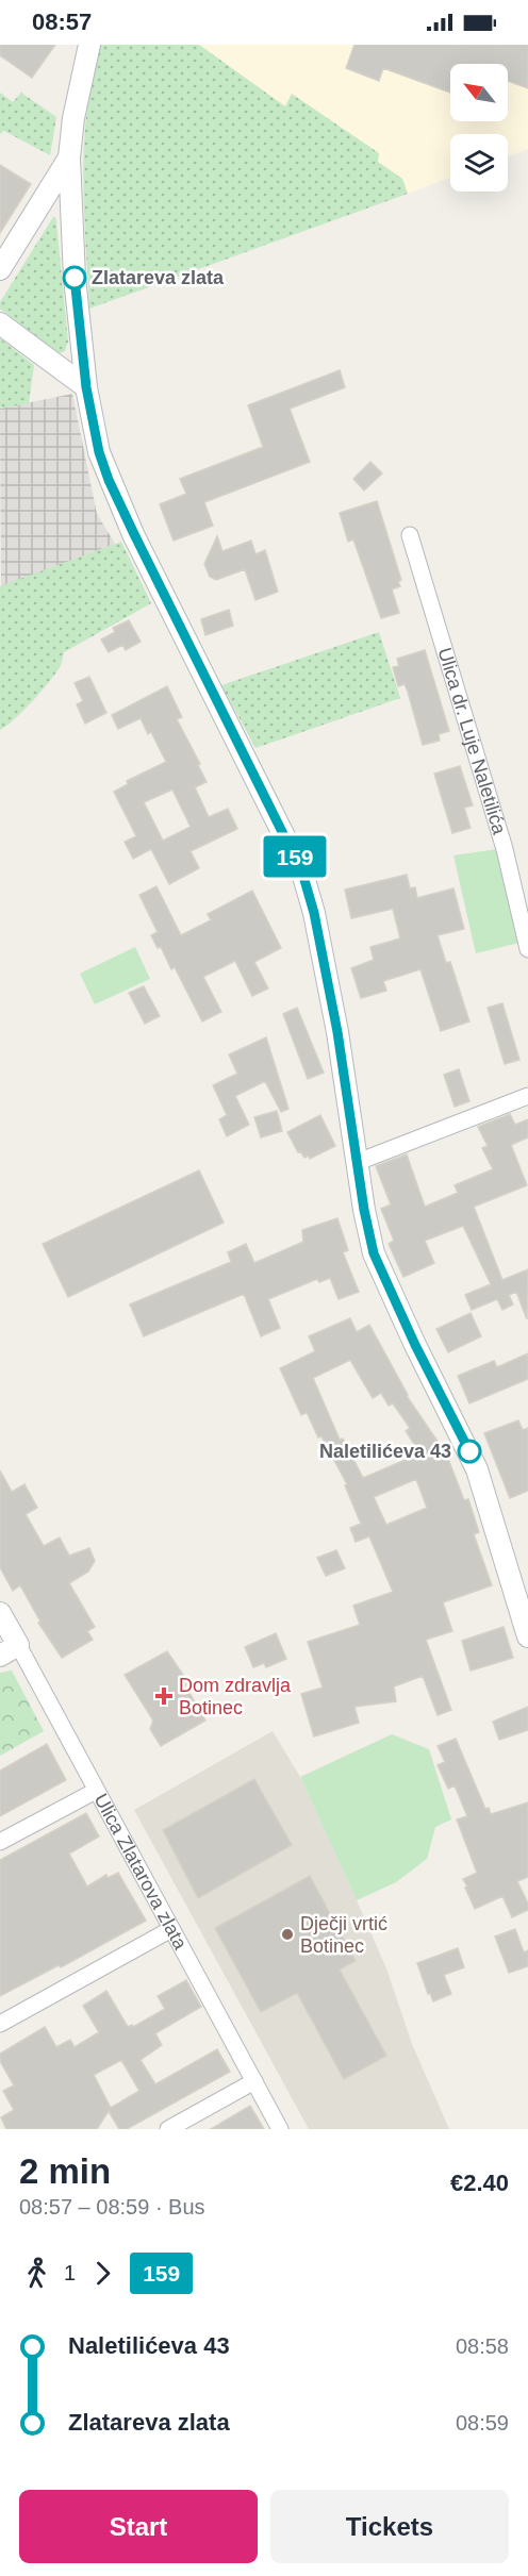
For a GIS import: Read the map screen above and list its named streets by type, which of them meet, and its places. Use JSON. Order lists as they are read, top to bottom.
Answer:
{
  "streets": {
    "street": ["Ulica dr. Luje Naletilića", "Ulica Zlatarova zlata"]
  },
  "places": {
    "other": ["Zlatareva zlata", "Naletilićeva 43", "Dječji vrtić Botinec"],
    "health": ["Dom zdravlja Botinec"]
  },
  "lines": ["bus line 159"],
  "north": "top left",
  "page": {
    "status": "08:57",
    "on_map": "159",
    "heading": ["2 min", "08:57 – 08:59 · Bus", "€2.40"],
    "legs": ["1", "159"],
    "list": [
      {
        "name": "Naletilićeva 43",
        "value": "08:58"
      },
      {
        "name": "Zlatareva zlata",
        "value": "08:59"
      }
    ],
    "buttons": ["Start", "Tickets"]
  }
}
